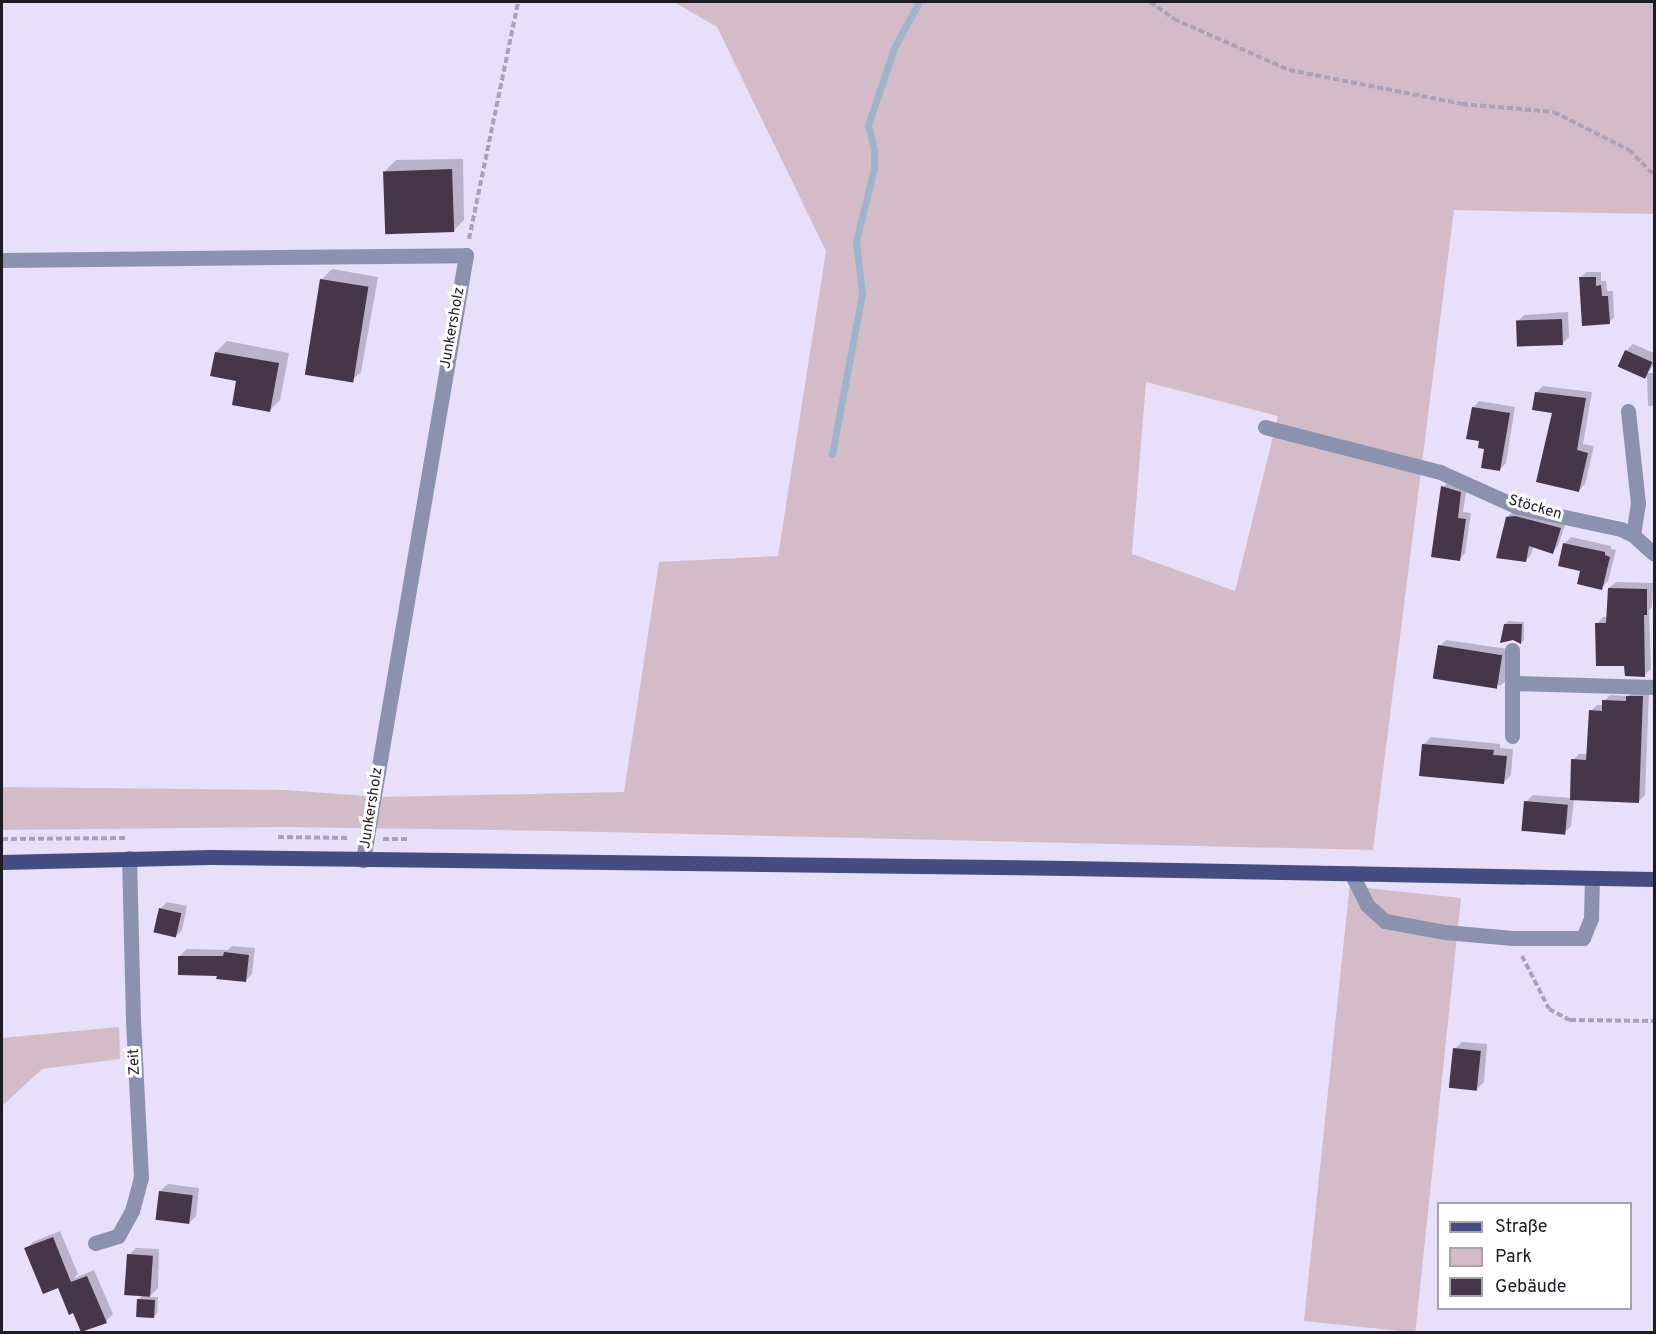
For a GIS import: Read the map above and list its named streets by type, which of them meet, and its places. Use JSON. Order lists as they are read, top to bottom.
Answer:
{
  "streets": {
    "street": ["Junkersholz", "Stöcken", "Zeit"]
  },
  "legend": ["Straße", "Park", "Gebäude"]
}
